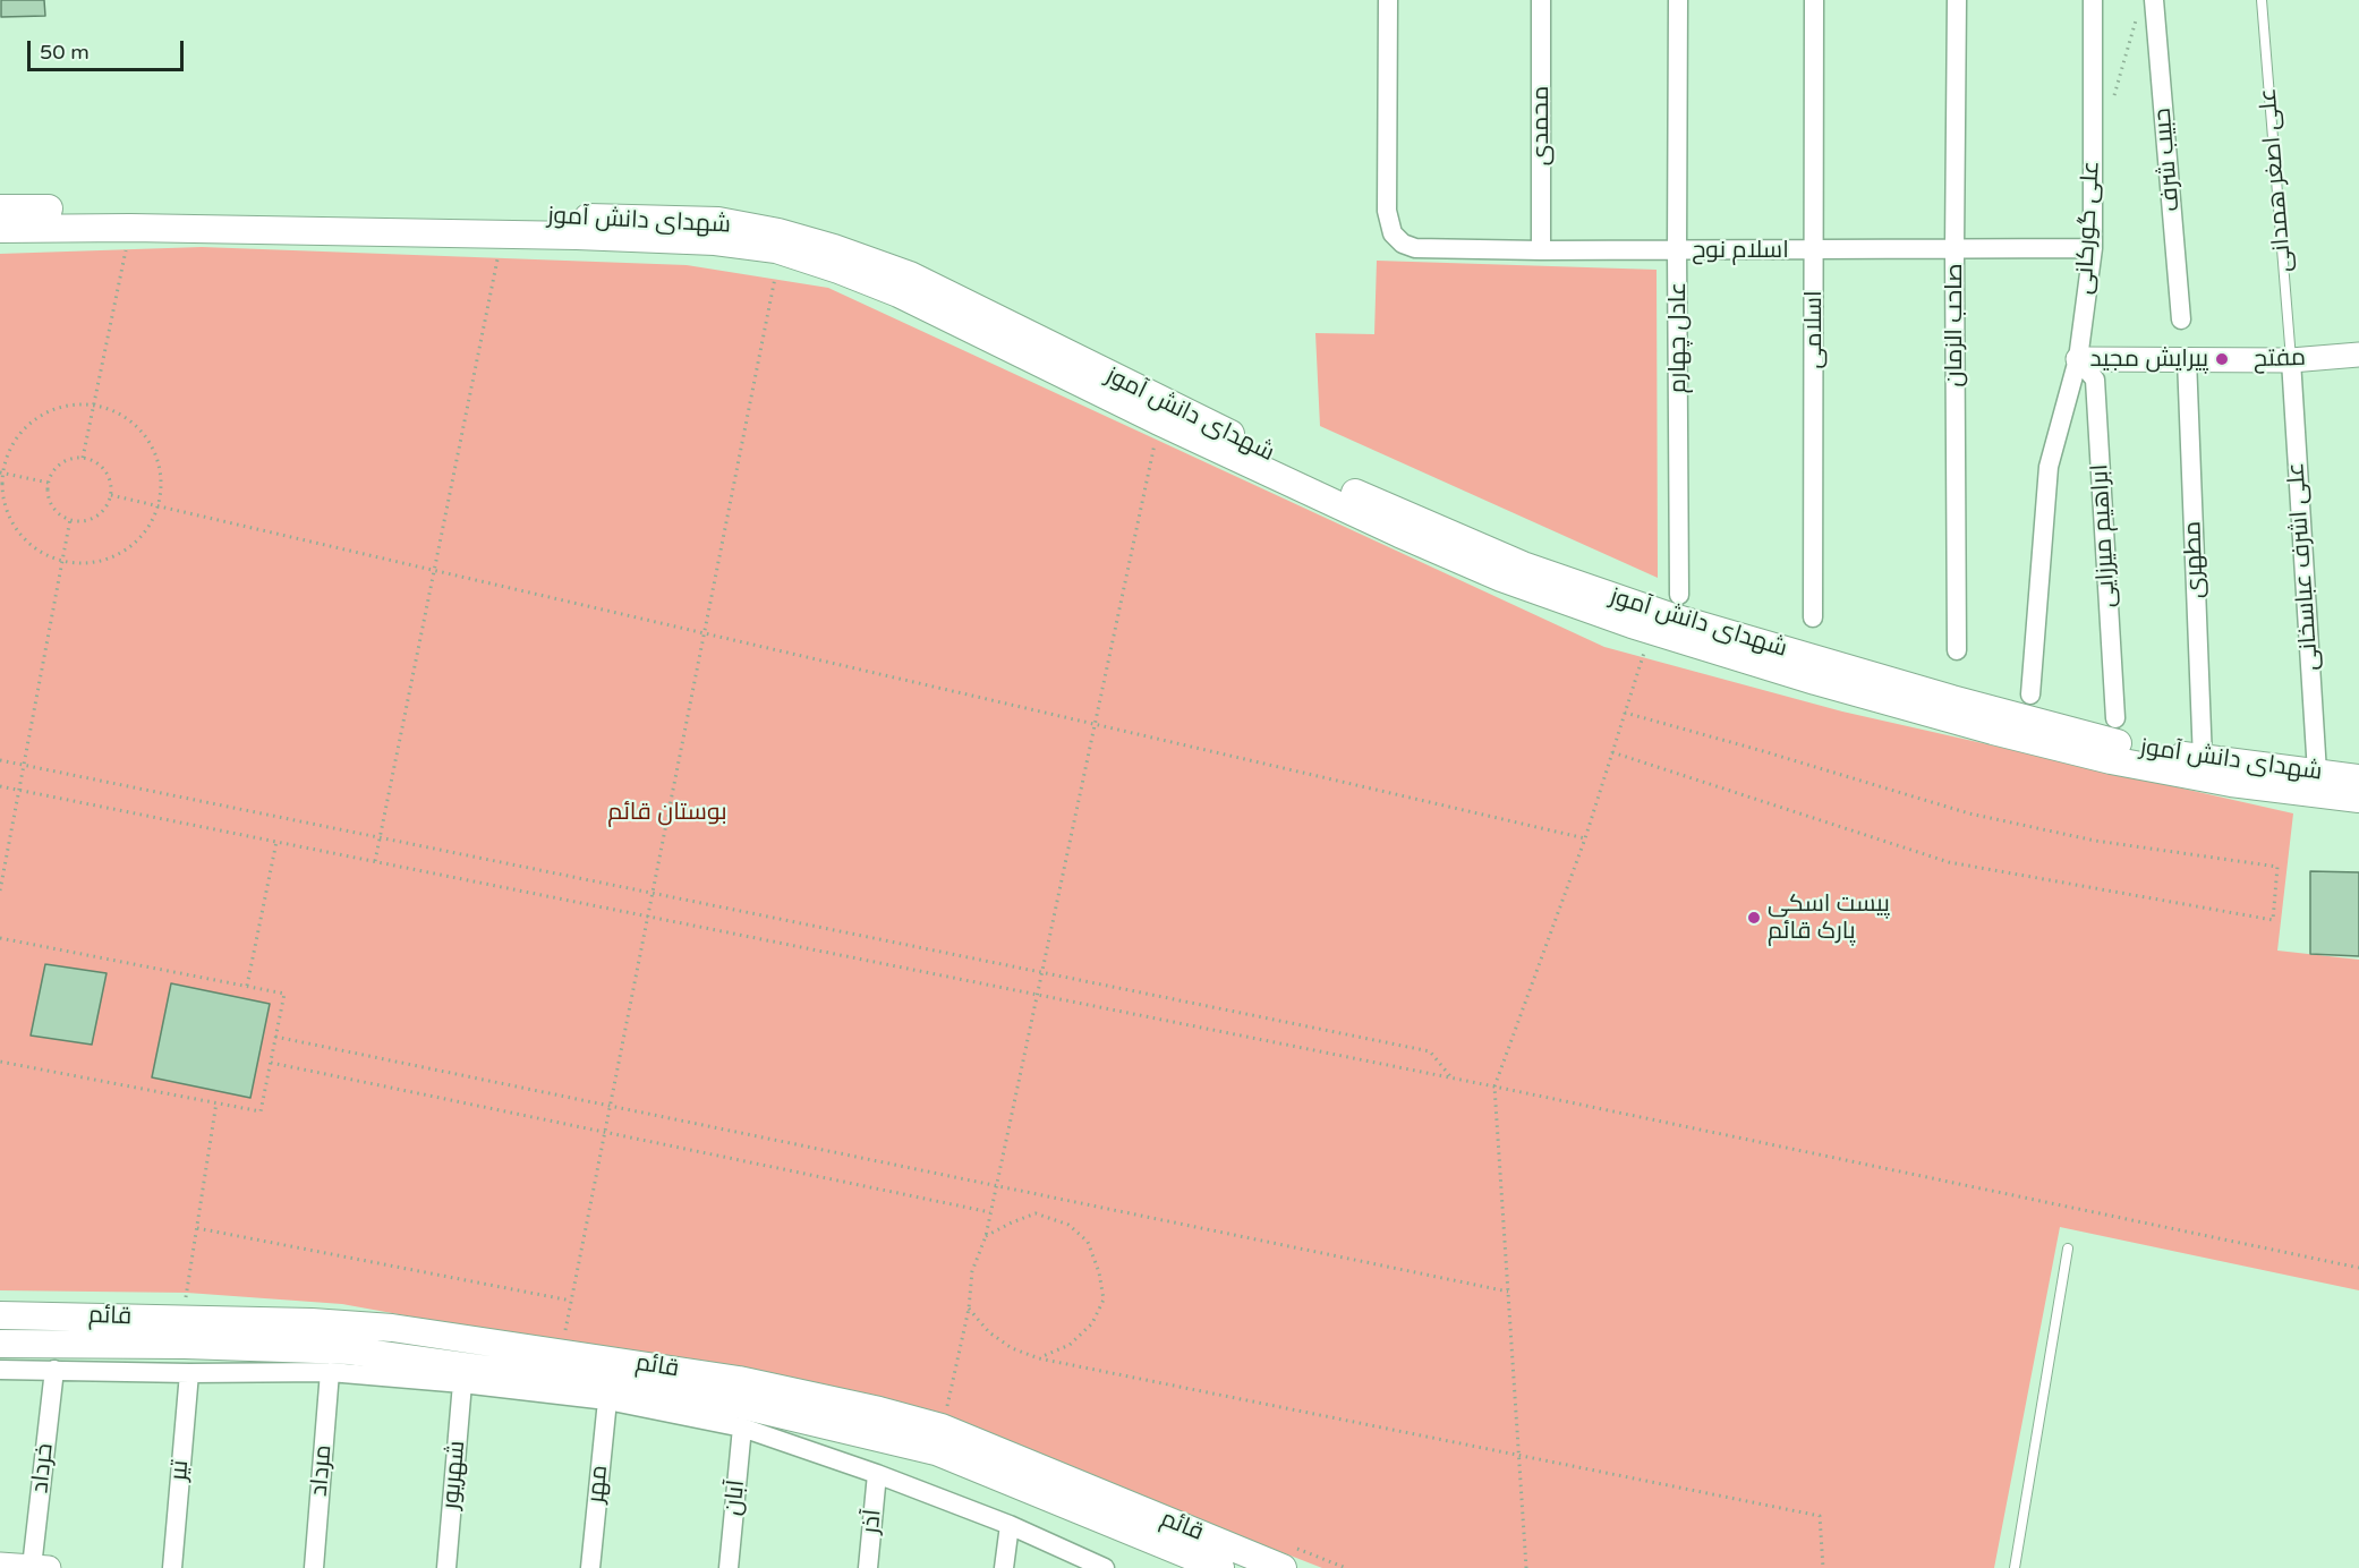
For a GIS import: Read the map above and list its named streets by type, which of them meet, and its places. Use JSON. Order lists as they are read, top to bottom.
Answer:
{
  "streets": {
    "main road": ["شهدای دانش آموز", "قائم"],
    "street": [
      "محمدی",
      "حبیب شرف",
      "علی گورکانی",
      "اسلام نوح",
      "صاحب الزمان",
      "اسلامی",
      "عادل چهارم",
      "مفتح",
      "ابراهیم میرزایی",
      "مطهری",
      "علی اشرف عباسخانی",
      "خرداد",
      "تیر",
      "مرداد",
      "شهریور",
      "مهر",
      "آبان",
      "آذر"
    ],
    "lane": ["علی اصغر همدانی"]
  },
  "crossings": [
    ["محمدی", "اسلام نوح"],
    ["علی اصغر همدانی", "مفتح"],
    ["علی اصغر همدانی", "علی اشرف عباسخانی"],
    ["شهدای دانش آموز", "مطهری"],
    ["شهدای دانش آموز", "علی اشرف عباسخانی"],
    ["علی گورکانی", "اسلام نوح"],
    ["علی گورکانی", "مفتح"],
    ["علی گورکانی", "ابراهیم میرزایی"],
    ["اسلام نوح", "صاحب الزمان"],
    ["اسلام نوح", "اسلامی"],
    ["اسلام نوح", "عادل چهارم"],
    ["مفتح", "ابراهیم میرزایی"],
    ["مفتح", "مطهری"],
    ["مفتح", "علی اشرف عباسخانی"]
  ],
  "parks": ["بوستان قائم"],
  "places": ["پیرایش مجید", "پیست اسکی پارک قائم"],
  "scale_bar": "50 m"
}
